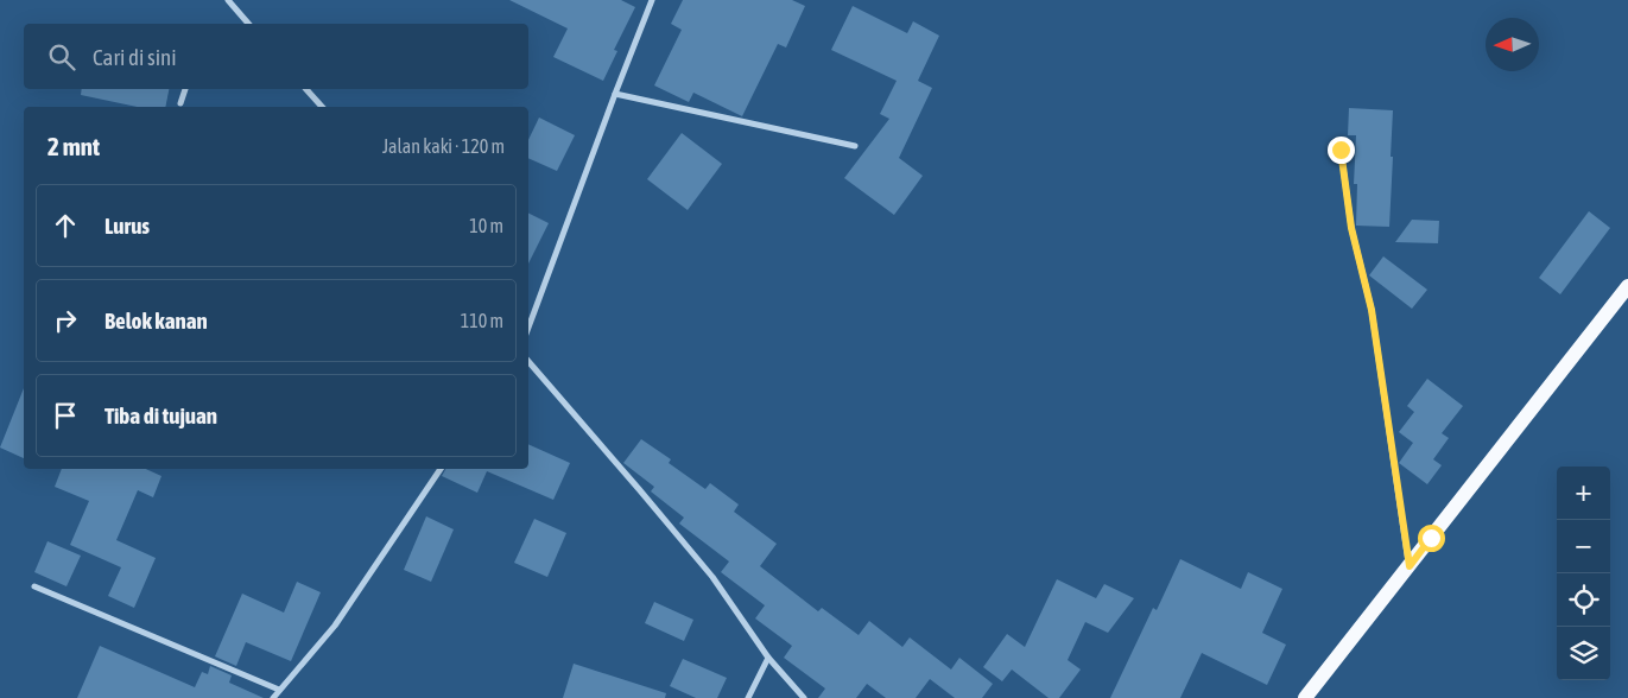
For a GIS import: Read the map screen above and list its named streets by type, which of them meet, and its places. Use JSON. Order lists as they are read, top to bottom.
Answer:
{
  "north": "left",
  "page": {
    "search": "Cari di sini",
    "heading": ["2 mnt", "Jalan kaki · 120 m"],
    "list": [
      ["Lurus", "10 m"],
      ["Belok kanan", "110 m"],
      "Tiba di tujuan"
    ],
    "map_buttons": ["+", "−"]
  }
}
